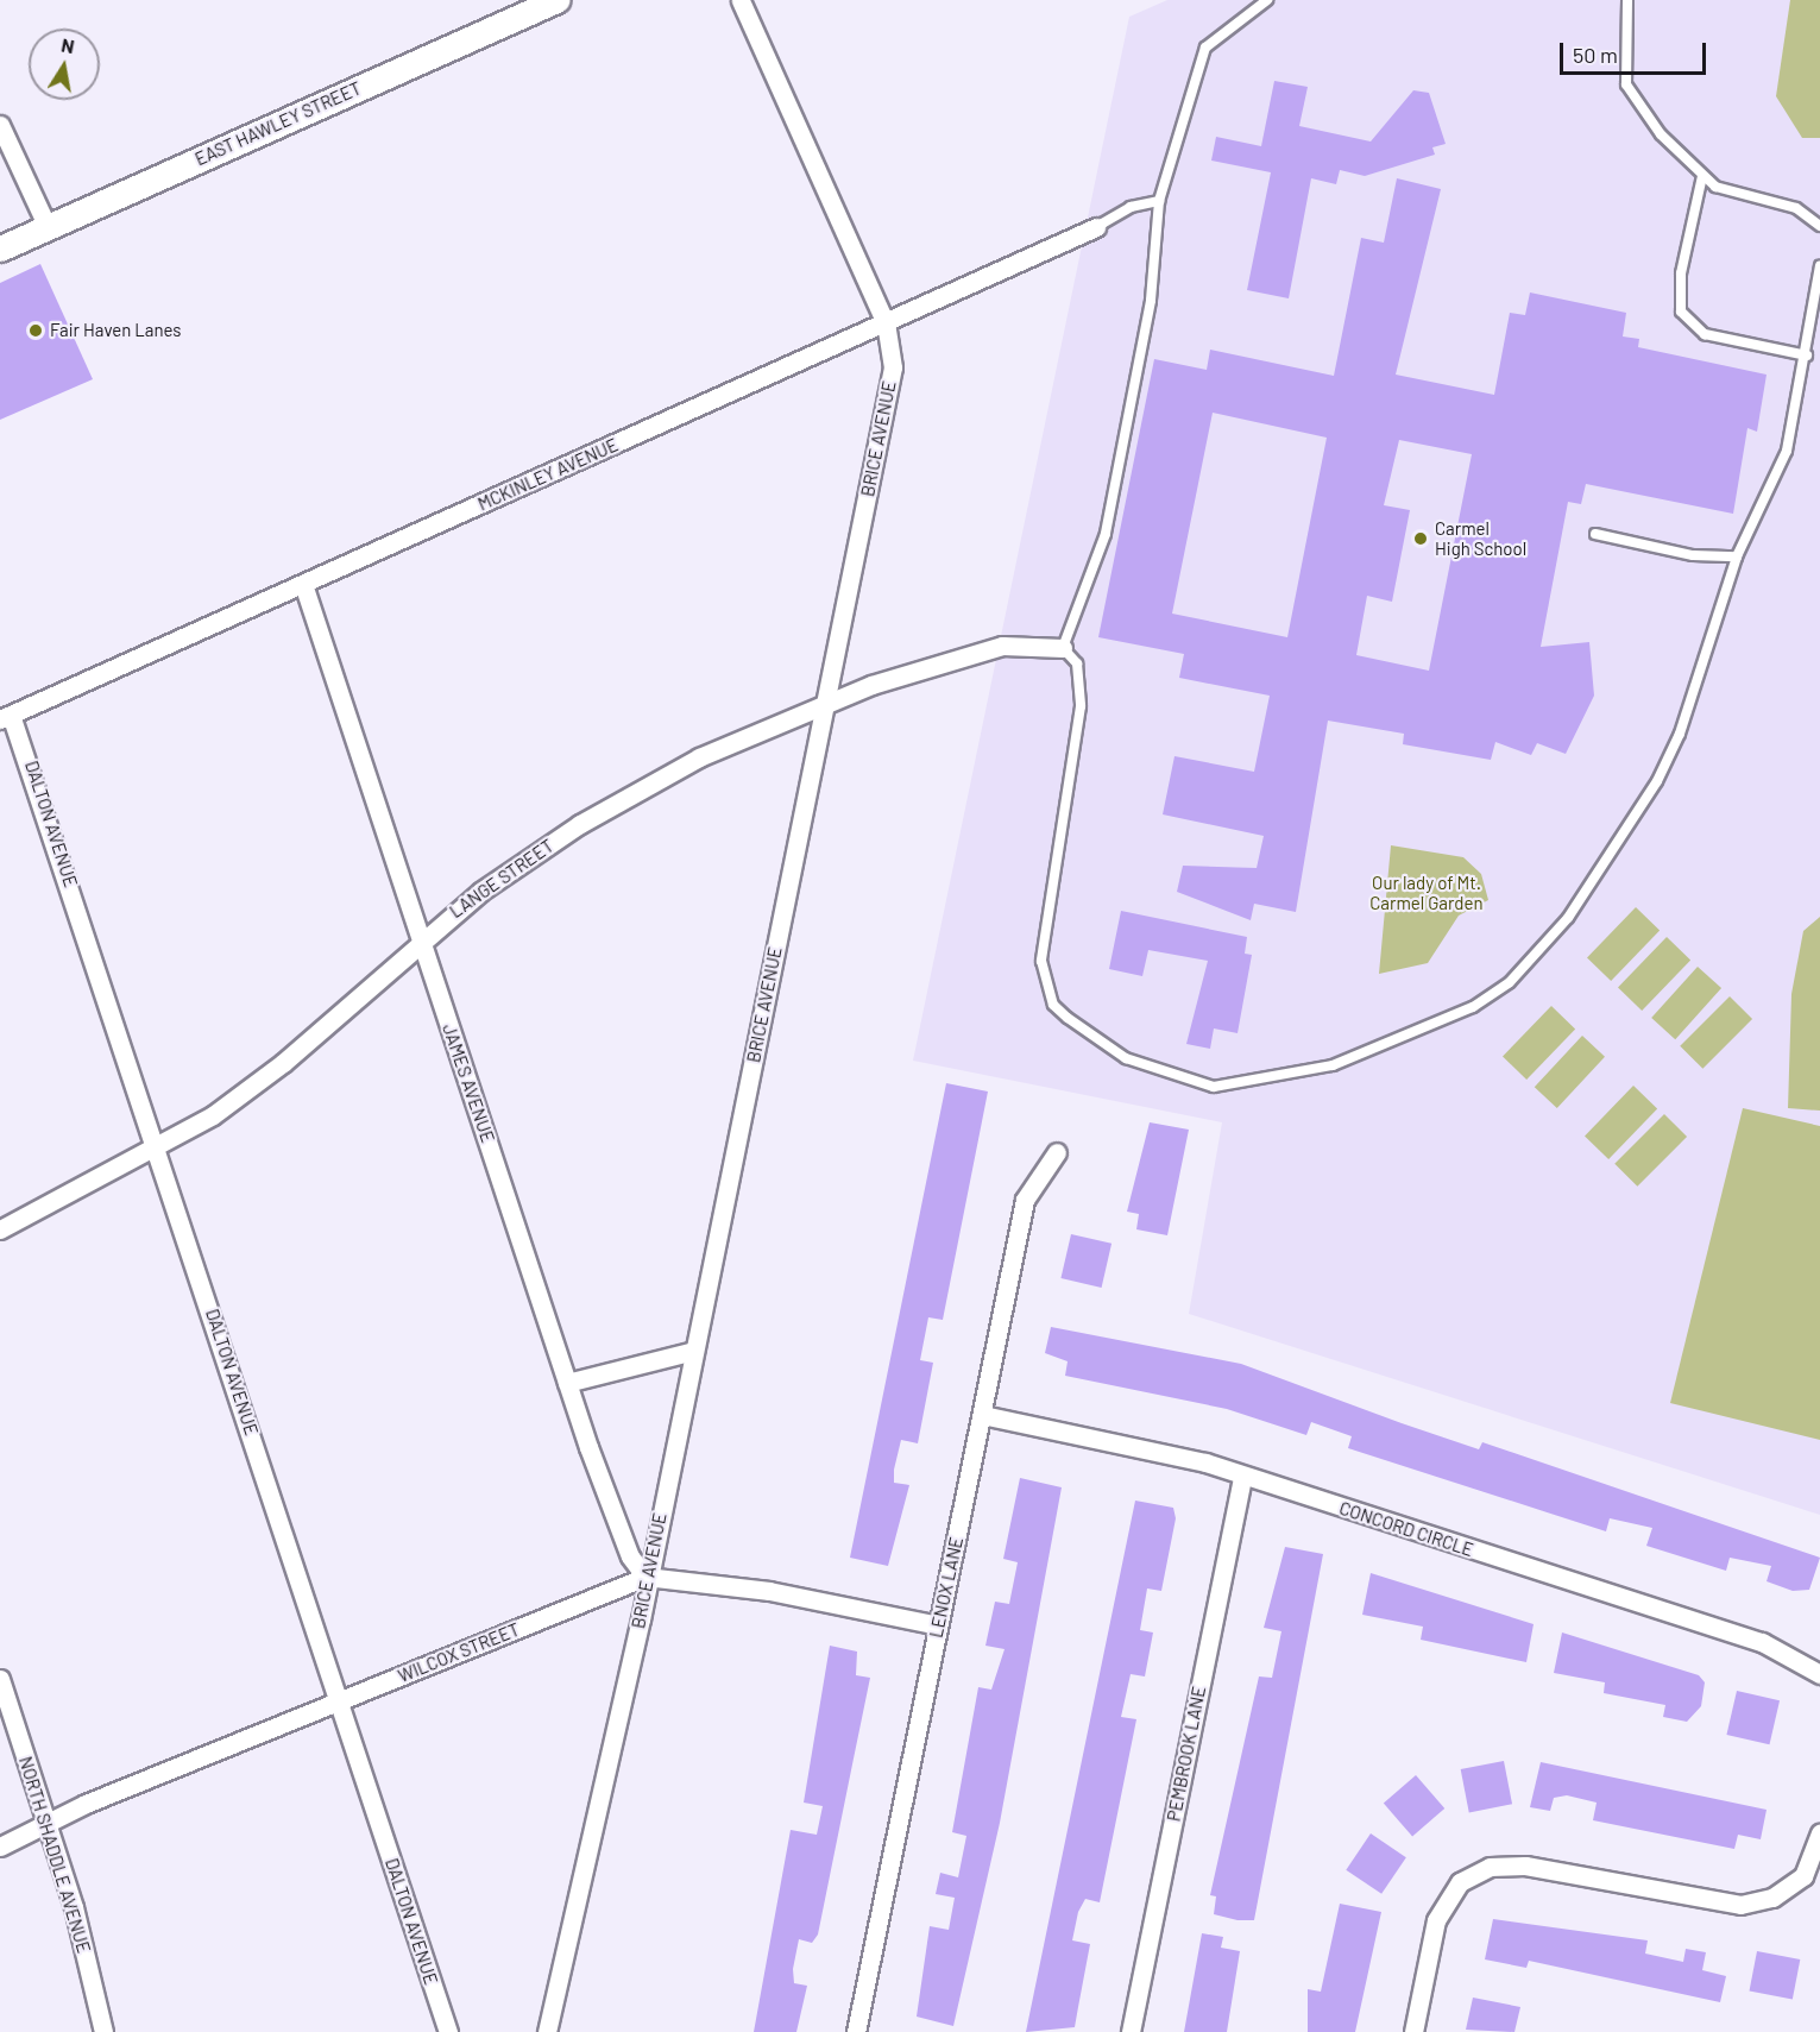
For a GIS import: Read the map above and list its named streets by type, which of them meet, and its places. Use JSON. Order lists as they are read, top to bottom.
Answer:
{
  "streets": {
    "street": [
      "EAST HAWLEY STREET",
      "BRICE AVENUE",
      "MCKINLEY AVENUE",
      "DALTON AVENUE",
      "LANGE STREET",
      "JAMES AVENUE",
      "CONCORD CIRCLE",
      "LENOX LANE",
      "WILCOX STREET",
      "PEMBROOK LANE",
      "NORTH SHADDLE AVENUE"
    ]
  },
  "crossings": [
    ["BRICE AVENUE", "MCKINLEY AVENUE"],
    ["BRICE AVENUE", "LANGE STREET"],
    ["BRICE AVENUE", "JAMES AVENUE"],
    ["BRICE AVENUE", "WILCOX STREET"],
    ["MCKINLEY AVENUE", "DALTON AVENUE"],
    ["MCKINLEY AVENUE", "JAMES AVENUE"],
    ["DALTON AVENUE", "LANGE STREET"],
    ["DALTON AVENUE", "WILCOX STREET"],
    ["LANGE STREET", "JAMES AVENUE"],
    ["JAMES AVENUE", "WILCOX STREET"],
    ["CONCORD CIRCLE", "LENOX LANE"],
    ["CONCORD CIRCLE", "PEMBROOK LANE"],
    ["LENOX LANE", "WILCOX STREET"],
    ["WILCOX STREET", "NORTH SHADDLE AVENUE"]
  ],
  "parks": ["Our lady of Mt. Carmel Garden"],
  "places": ["Fair Haven Lanes", "Carmel High School"],
  "scale_bar": "50 m",
  "north": "top"
}
